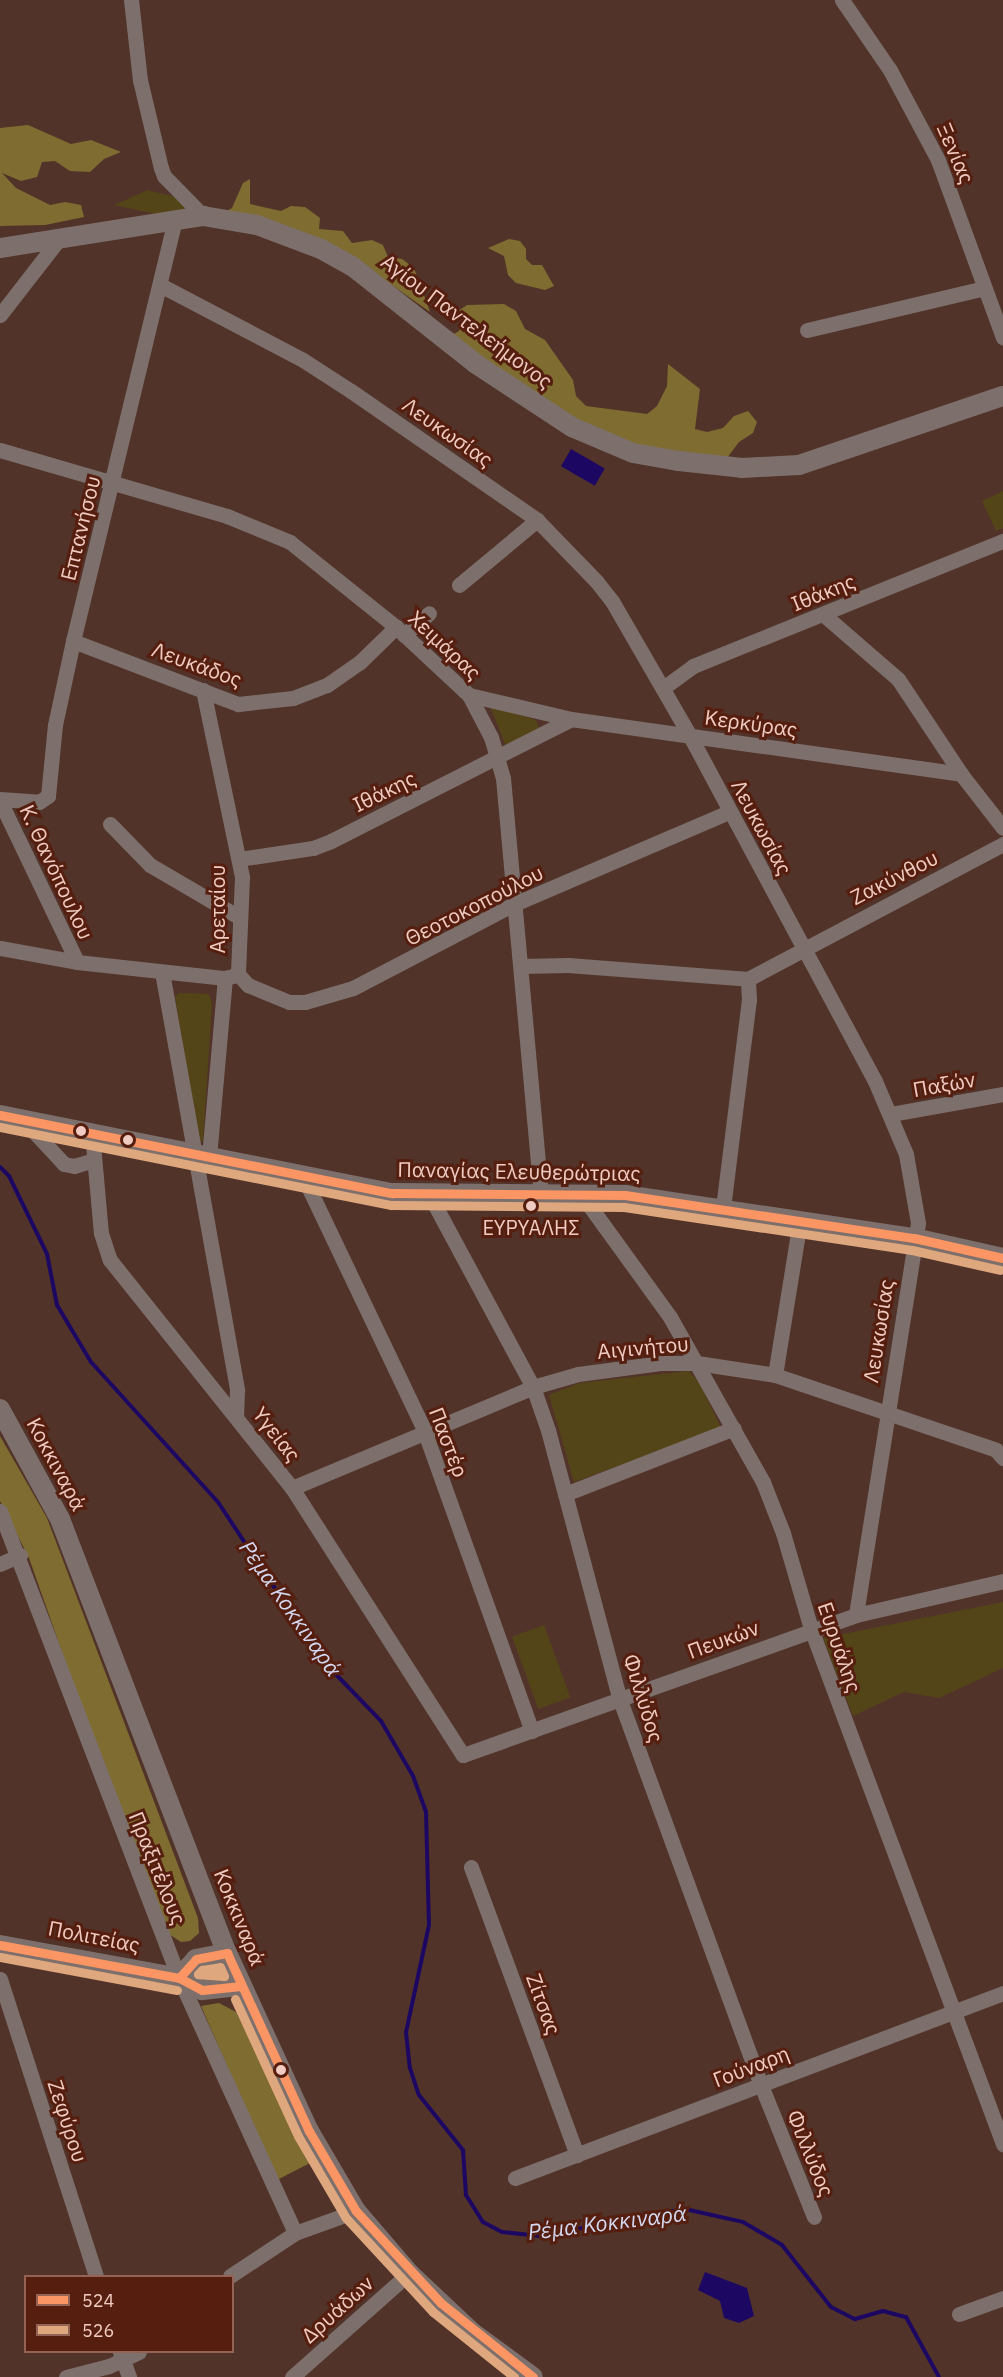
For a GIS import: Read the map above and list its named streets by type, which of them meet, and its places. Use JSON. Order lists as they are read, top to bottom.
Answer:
{
  "streets": {
    "street": [
      "Ξενίας",
      "Αγίου Παντελεήμονος",
      "Λευκωσίας",
      "Επτανήσου",
      "Ιθάκης",
      "Χειμάρας",
      "Λευκάδος",
      "Κερκύρας",
      "Κ. Θανόπουλου",
      "Ζακύνθου",
      "Θεοτοκοπούλου",
      "Αρεταίου",
      "Παξών",
      "Παναγίας Ελευθερώτριας",
      "Αιγινήτου",
      "Υγείας",
      "Παστέρ",
      "Κοκκιναρά",
      "Πευκών",
      "Ευρυάλης",
      "Φιλλύδος",
      "Πραξιτέλους",
      "Πολιτείας",
      "Ζίτσας",
      "Γούναρη",
      "Ζεφύρου",
      "Δρυάδων"
    ]
  },
  "crossings": [
    ["Αγίου Παντελεήμονος", "Επτανήσου"],
    ["Λευκωσίας", "Επτανήσου"],
    ["Λευκωσίας", "Ιθάκης"],
    ["Λευκωσίας", "Κερκύρας"],
    ["Λευκωσίας", "Ζακύνθου"],
    ["Λευκωσίας", "Θεοτοκοπούλου"],
    ["Λευκωσίας", "Παξών"],
    ["Λευκωσίας", "Παναγίας Ελευθερώτριας"],
    ["Λευκωσίας", "Αιγινήτου"],
    ["Λευκωσίας", "Πευκών"],
    ["Επτανήσου", "Χειμάρας"],
    ["Επτανήσου", "Λευκάδος"],
    ["Επτανήσου", "Κ. Θανόπουλου"],
    ["Ιθάκης", "Χειμάρας"],
    ["Ιθάκης", "Κερκύρας"],
    ["Ιθάκης", "Αρεταίου"],
    ["Χειμάρας", "Λευκάδος"],
    ["Χειμάρας", "Κερκύρας"],
    ["Χειμάρας", "Θεοτοκοπούλου"],
    ["Χειμάρας", "Παναγίας Ελευθερώτριας"],
    ["Λευκάδος", "Αρεταίου"],
    ["Θεοτοκοπούλου", "Αρεταίου"],
    ["Αρεταίου", "Παναγίας Ελευθερώτριας"],
    ["Αρεταίου", "Υγείας"],
    ["Παναγίας Ελευθερώτριας", "Υγείας"],
    ["Παναγίας Ελευθερώτριας", "Παστέρ"],
    ["Παναγίας Ελευθερώτριας", "Ευρυάλης"],
    ["Παναγίας Ελευθερώτριας", "Φιλλύδος"],
    ["Αιγινήτου", "Υγείας"],
    ["Αιγινήτου", "Παστέρ"],
    ["Αιγινήτου", "Ευρυάλης"],
    ["Αιγινήτου", "Φιλλύδος"],
    ["Υγείας", "Πευκών"],
    ["Παστέρ", "Πευκών"],
    ["Κοκκιναρά", "Πολιτείας"],
    ["Κοκκιναρά", "Δρυάδων"],
    ["Πευκών", "Ευρυάλης"],
    ["Πευκών", "Φιλλύδος"],
    ["Ευρυάλης", "Γούναρη"],
    ["Φιλλύδος", "Γούναρη"],
    ["Πραξιτέλους", "Πολιτείας"],
    ["Ζίτσας", "Γούναρη"]
  ],
  "water": ["Ρέμα Κοκκιναρά"],
  "places": ["ΕΥΡΥΑΛΗΣ"],
  "lines": ["transit line 524", "transit line 526"],
  "legend": ["524", "526"]
}
